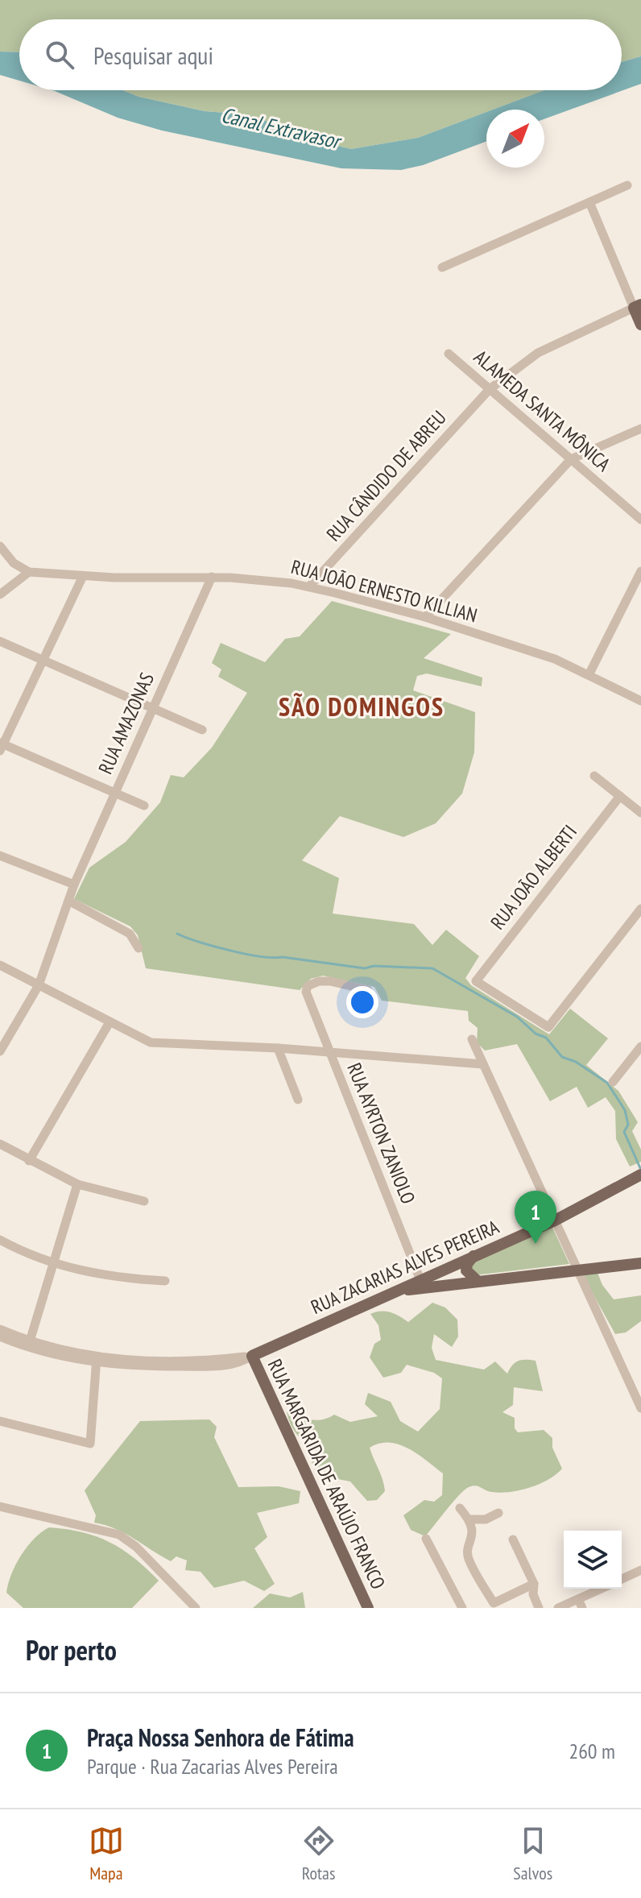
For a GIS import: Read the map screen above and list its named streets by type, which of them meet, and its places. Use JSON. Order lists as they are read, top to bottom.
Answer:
{
  "streets": {
    "main road": ["RUA ZACARIAS ALVES PEREIRA", "RUA MARGARIDA DE ARAÚJO FRANCO"],
    "street": [
      "ALAMEDA SANTA MÔNICA",
      "RUA CÂNDIDO DE ABREU",
      "RUA JOÃO ERNESTO KILLIAN",
      "RUA AMAZONAS",
      "RUA JOÃO ALBERTI",
      "RUA AYRTON ZANIOLO"
    ]
  },
  "crossings": [
    ["ALAMEDA SANTA MÔNICA", "RUA CÂNDIDO DE ABREU"],
    ["RUA CÂNDIDO DE ABREU", "RUA JOÃO ERNESTO KILLIAN"],
    ["RUA JOÃO ERNESTO KILLIAN", "RUA AMAZONAS"],
    ["RUA AYRTON ZANIOLO", "RUA ZACARIAS ALVES PEREIRA"],
    ["RUA ZACARIAS ALVES PEREIRA", "RUA MARGARIDA DE ARAÚJO FRANCO"]
  ],
  "districts": ["SÃO DOMINGOS"],
  "water": ["Canal Extravasor"],
  "north": "top right",
  "page": {
    "search": "Pesquisar aqui",
    "pins": "1",
    "heading": "Por perto",
    "list": [
      {
        "mark": "1",
        "name": "Praça Nossa Senhora de Fátima",
        "note": "Parque · Rua Zacarias Alves Pereira",
        "value": "260 m"
      }
    ],
    "nav": ["Mapa", "Rotas", "Salvos"]
  }
}
